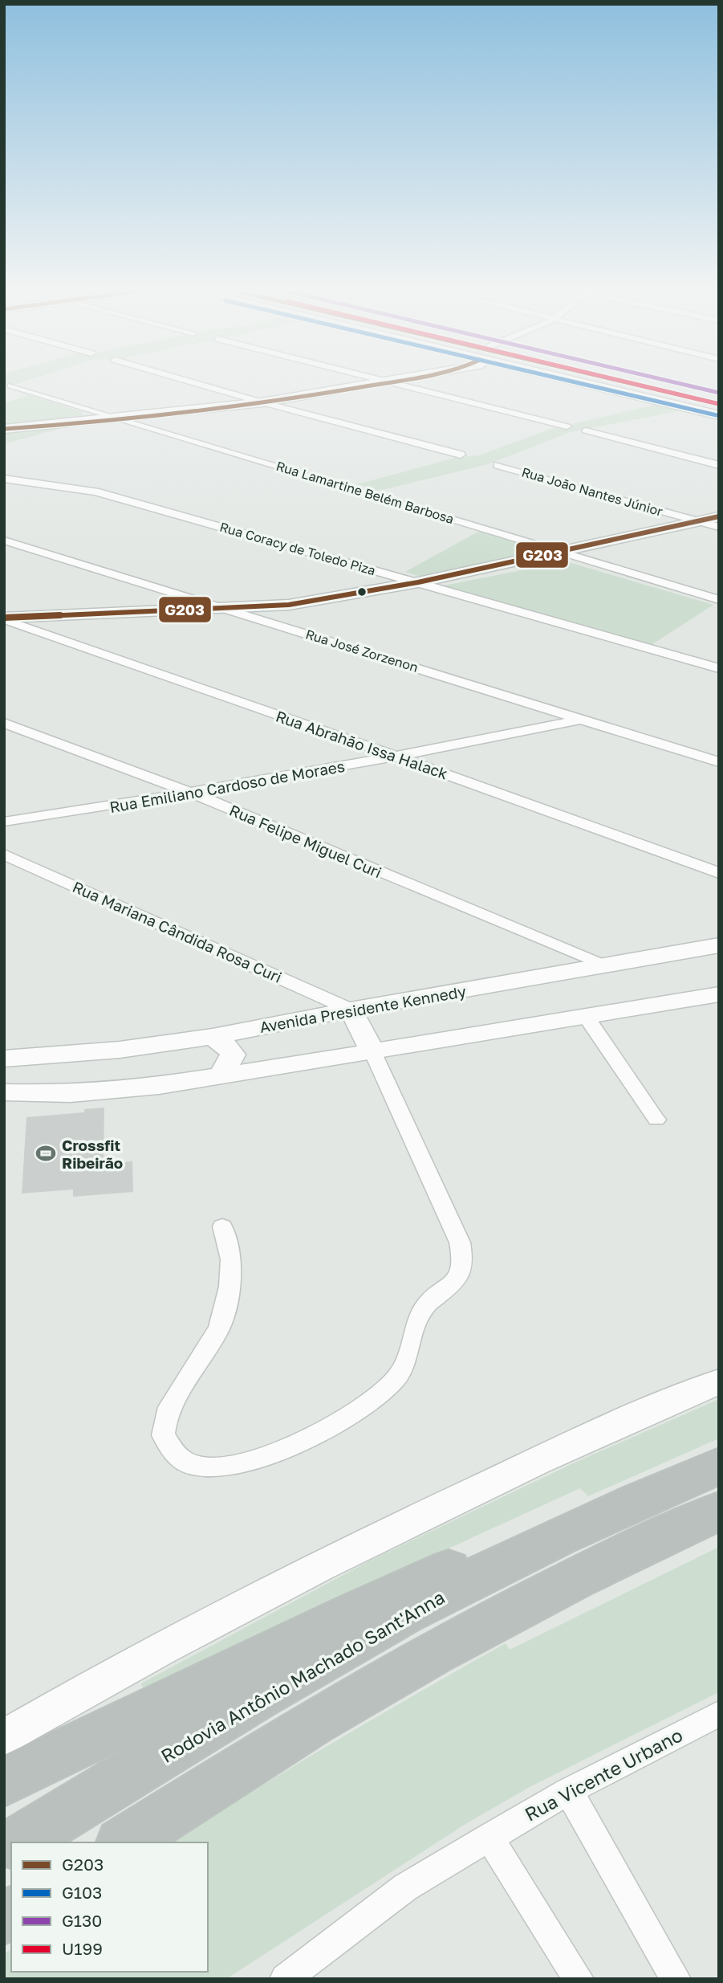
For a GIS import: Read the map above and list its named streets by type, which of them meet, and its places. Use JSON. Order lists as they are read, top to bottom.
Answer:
{
  "streets": {
    "highway": ["Rodovia Antônio Machado Sant'Anna"],
    "main road": ["Avenida Presidente Kennedy"],
    "street": [
      "Rua João Nantes Júnior",
      "Rua Lamartine Belém Barbosa",
      "Rua Coracy de Toledo Piza",
      "Rua José Zorzenon",
      "Rua Abrahão Issa Halack",
      "Rua Emiliano Cardoso de Moraes",
      "Rua Felipe Miguel Curi",
      "Rua Mariana Cândida Rosa Curi",
      "Rua Vicente Urbano"
    ]
  },
  "crossings": [
    ["Rua José Zorzenon", "Rua Emiliano Cardoso de Moraes"],
    ["Rua Abrahão Issa Halack", "Rua Emiliano Cardoso de Moraes"],
    ["Rua Emiliano Cardoso de Moraes", "Rua Felipe Miguel Curi"],
    ["Rua Felipe Miguel Curi", "Avenida Presidente Kennedy"],
    ["Rua Mariana Cândida Rosa Curi", "Avenida Presidente Kennedy"]
  ],
  "places": {
    "sports": ["Crossfit Ribeirão"]
  },
  "lines": [
    "transit line G203",
    "transit line G103",
    "transit line G130",
    "transit line U199"
  ],
  "legend": [
    "G203",
    "G103",
    "G130",
    "U199"
  ]
}
